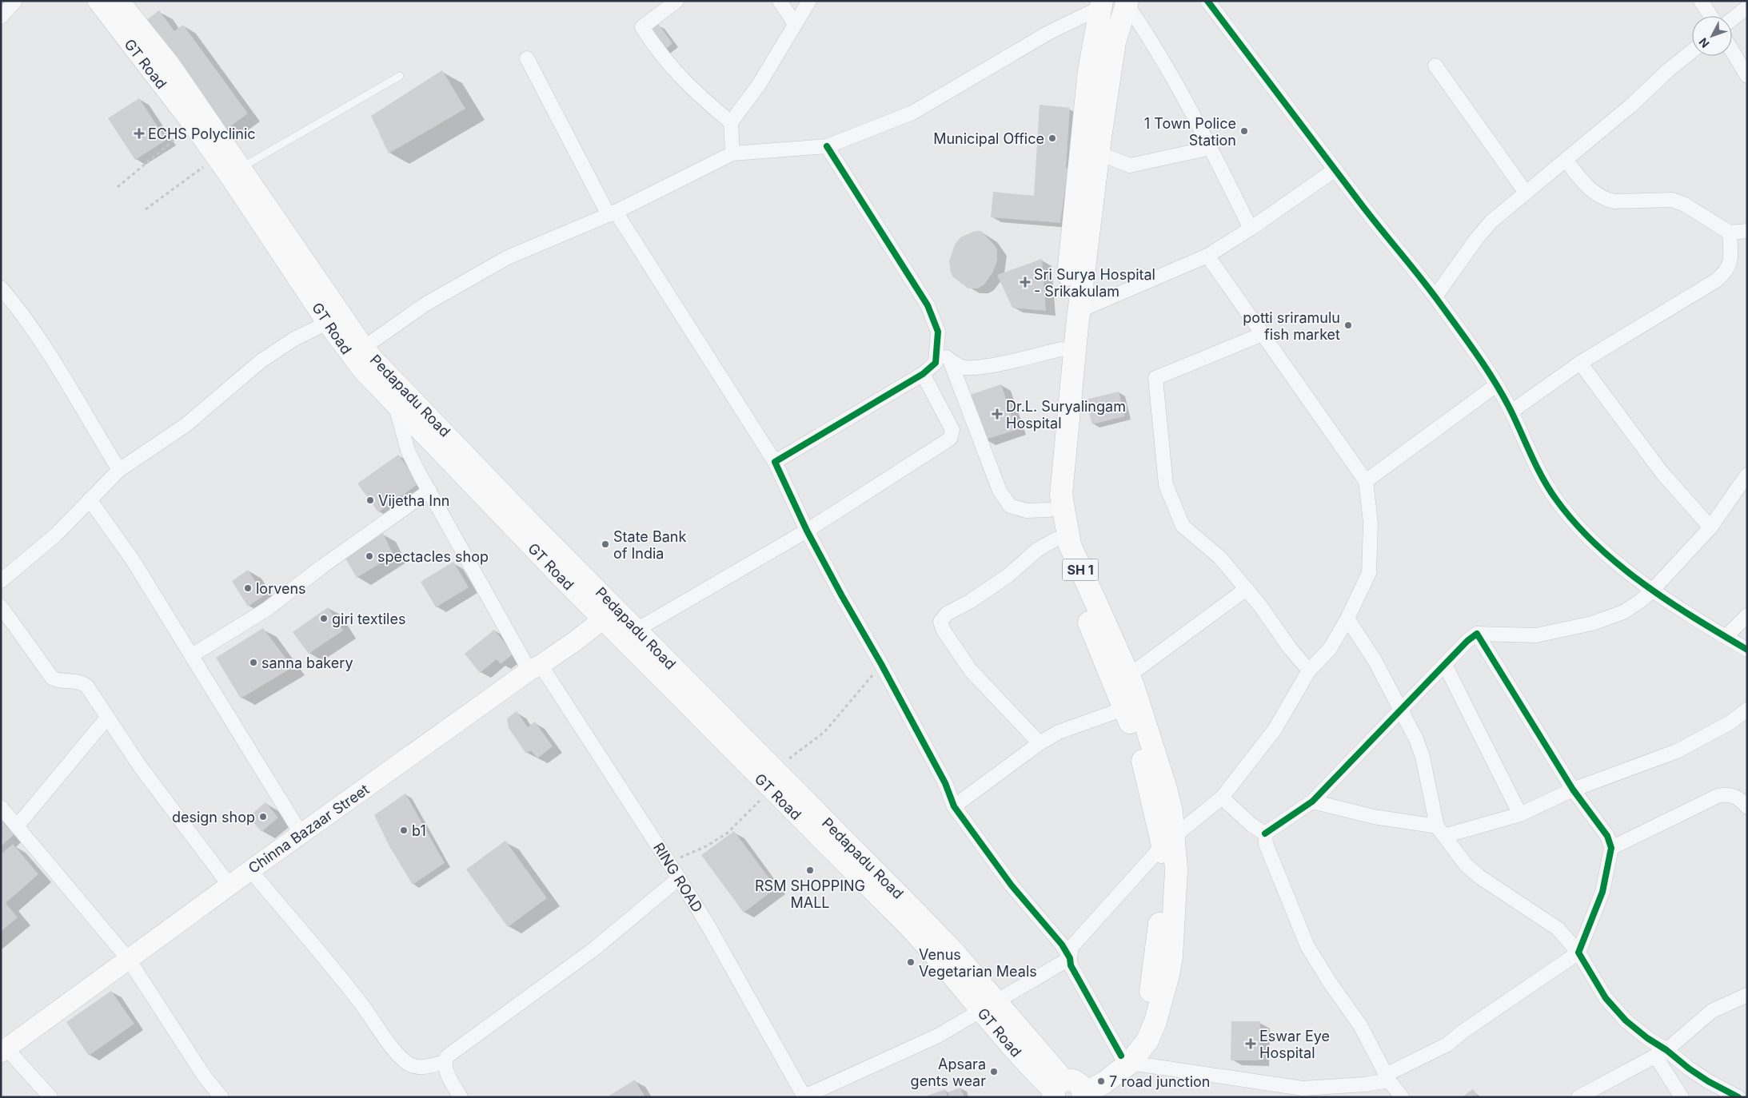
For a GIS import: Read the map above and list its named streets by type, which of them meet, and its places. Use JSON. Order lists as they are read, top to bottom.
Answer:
{
  "streets": {
    "main road": [
      "GT Road",
      "Pedapadu Road",
      "SH 1",
      "Chinna Bazaar Street"
    ],
    "street": ["RING ROAD"]
  },
  "crossings": [
    ["GT Road", "Pedapadu Road"],
    ["GT Road", "SH 1"],
    ["GT Road", "Chinna Bazaar Street"],
    ["GT Road", "RING ROAD"],
    ["Pedapadu Road", "Chinna Bazaar Street"],
    ["Chinna Bazaar Street", "RING ROAD"]
  ],
  "places": {
    "other": [
      "1 Town Police Station",
      "Municipal Office",
      "potti sriramulu fish market",
      "Vijetha Inn",
      "State Bank of India",
      "spectacles shop",
      "lorvens",
      "giri textiles",
      "sanna bakery",
      "design shop",
      "b1",
      "RSM SHOPPING MALL",
      "Venus Vegetarian Meals",
      "Apsara gents wear",
      "7 road junction"
    ],
    "health": [
      "ECHS Polyclinic",
      "Sri Surya Hospital - Srikakulam",
      "Dr.L. Suryalingam Hospital",
      "Eswar Eye Hospital"
    ]
  },
  "north": "bottom left"
}
